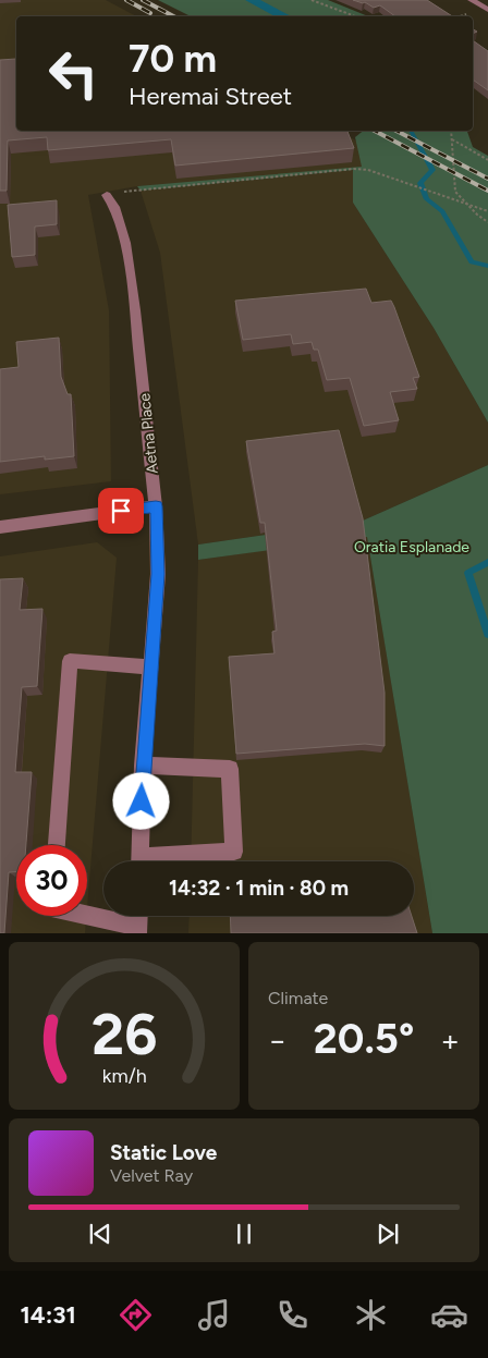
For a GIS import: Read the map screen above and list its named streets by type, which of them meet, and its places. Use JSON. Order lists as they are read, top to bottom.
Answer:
{
  "streets": {
    "street": ["Aetna Place"]
  },
  "parks": ["Oratia Esplanade"],
  "page": {
    "turn": ["70 m", "Heremai Street"],
    "limit": "30",
    "trip": "14:32 · 1 min · 80 m",
    "tile": "Climate",
    "heat": ["−", "20.5°", "+"],
    "song": ["Static Love", "Velvet Ray"],
    "tabs": "14:31",
    "gauge": ["26", "km/h"]
  }
}
